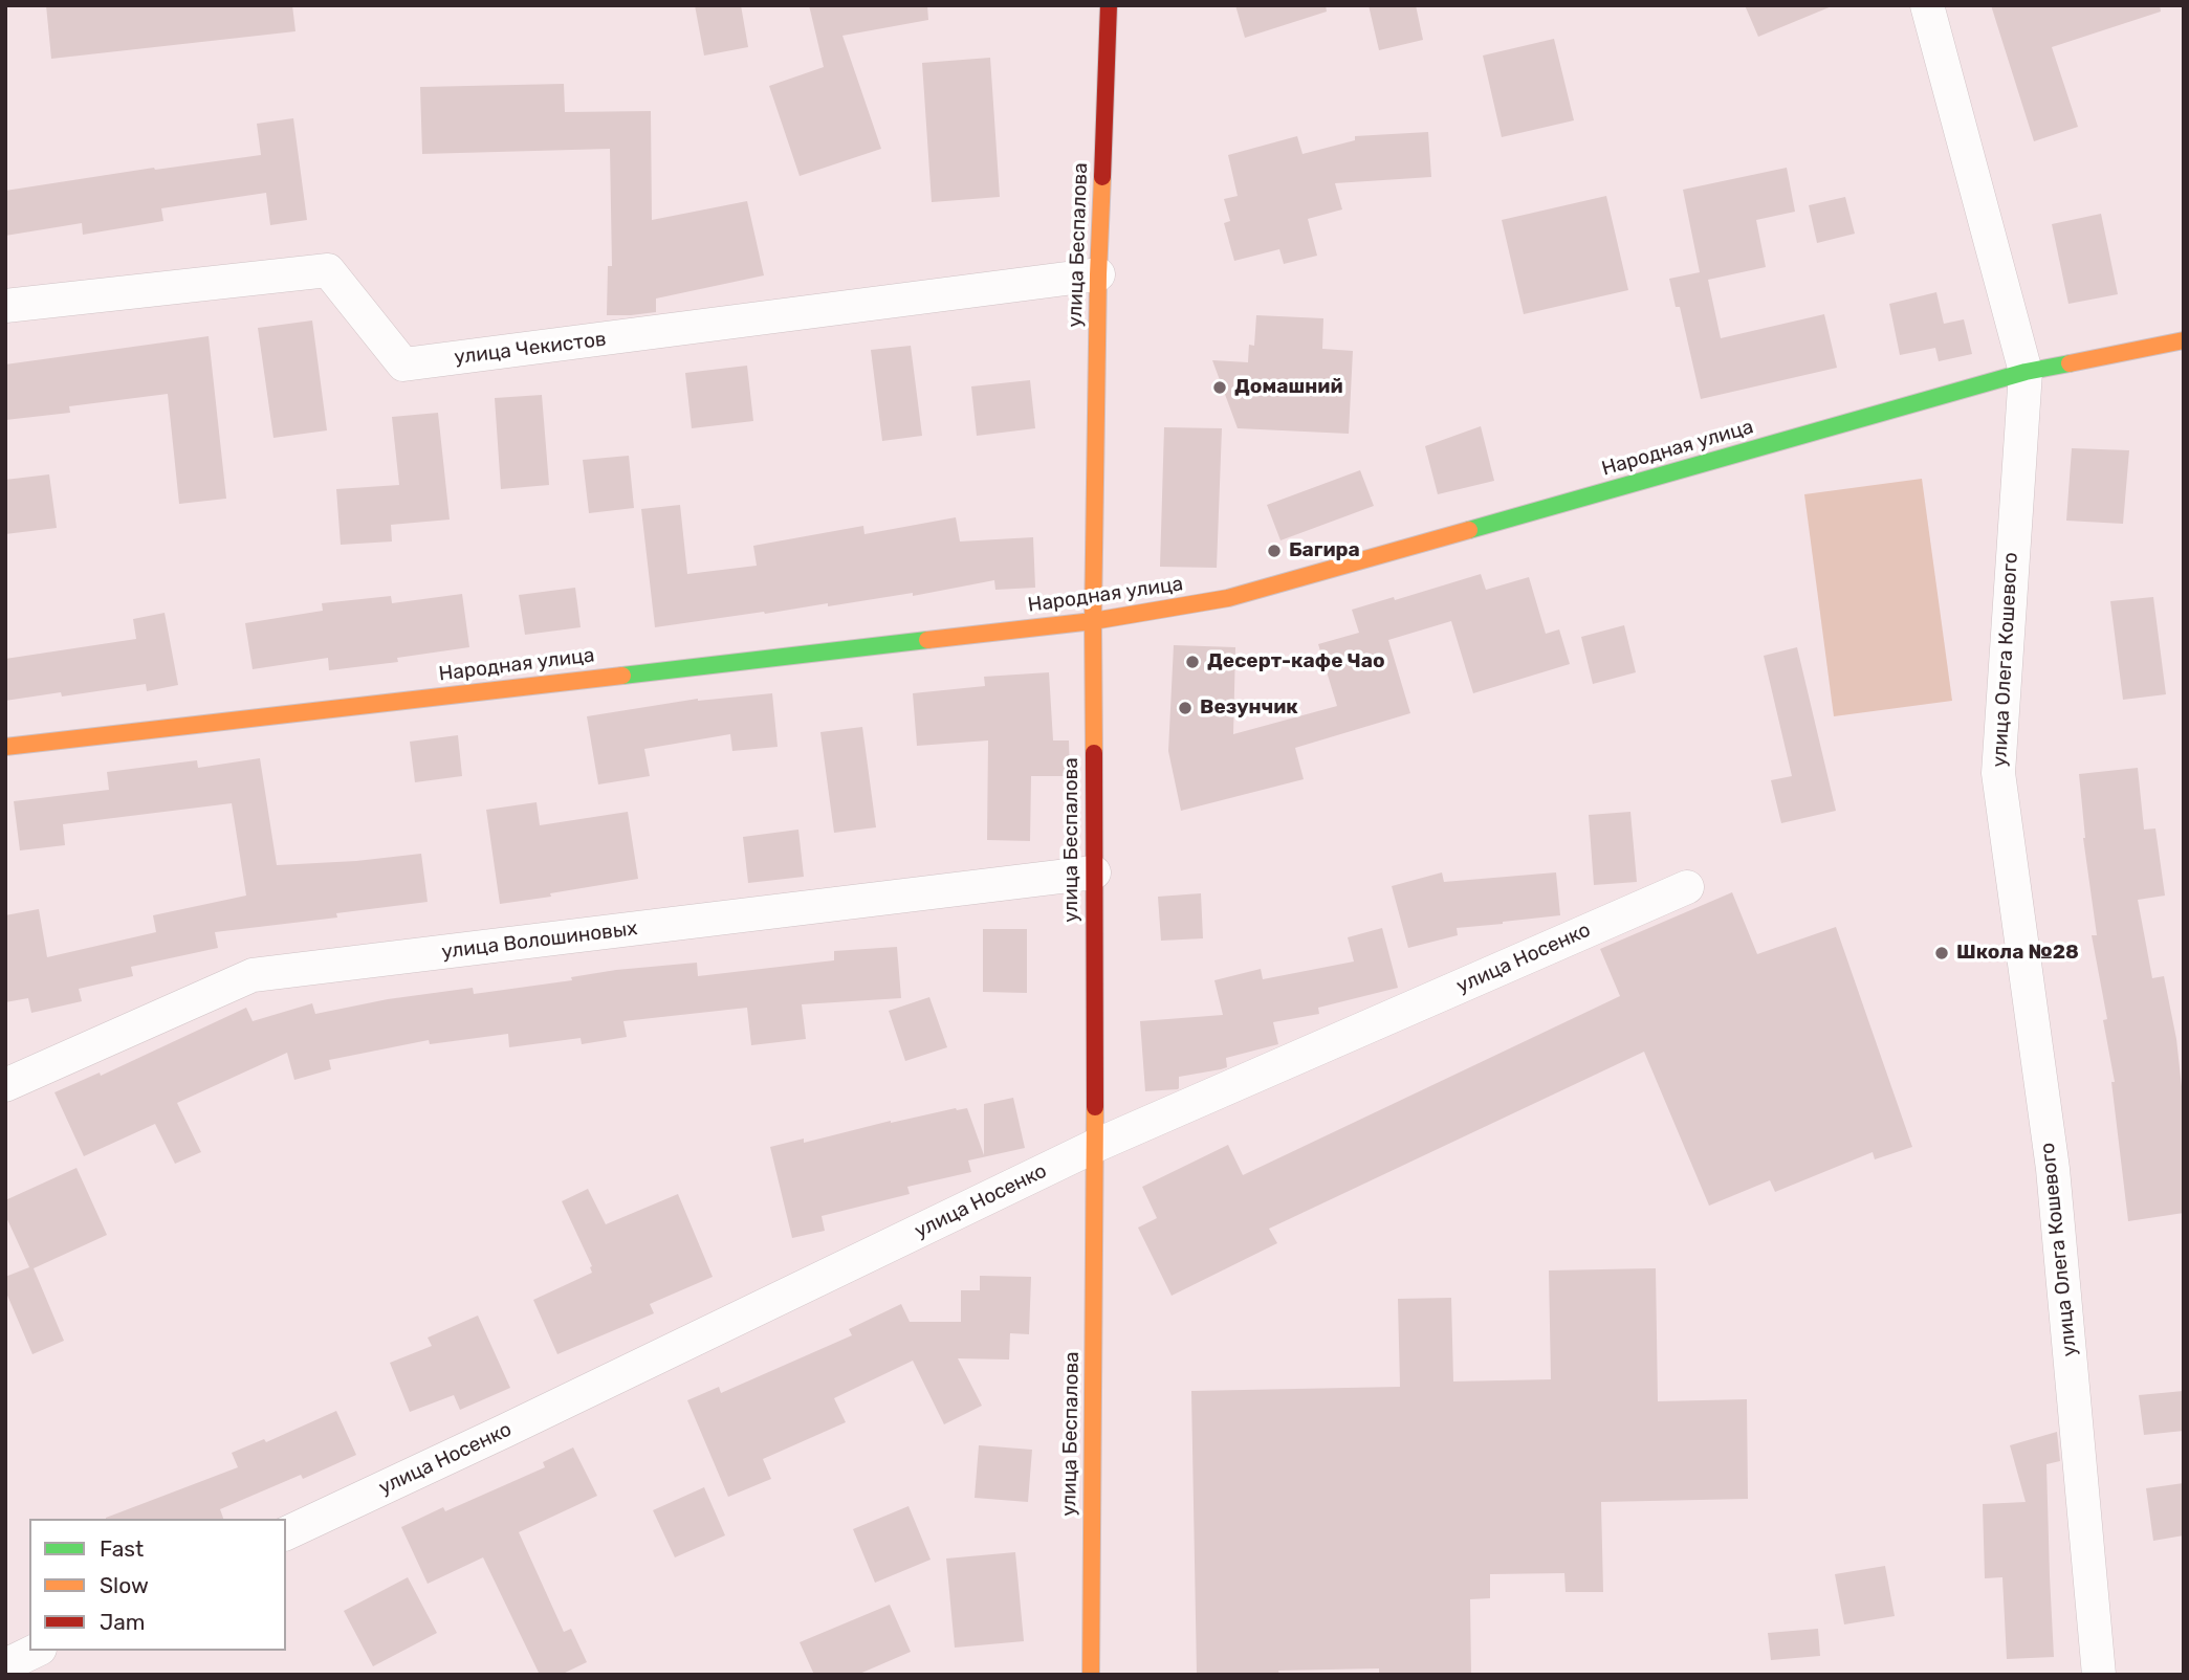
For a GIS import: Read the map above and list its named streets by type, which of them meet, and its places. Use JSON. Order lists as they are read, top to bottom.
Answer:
{
  "streets": {
    "street": [
      "улица Беспалова",
      "улица Чекистов",
      "Народная улица",
      "улица Олега Кошевого",
      "улица Волошиновых",
      "улица Носенко"
    ]
  },
  "crossings": [
    ["улица Беспалова", "улица Чекистов"],
    ["улица Беспалова", "Народная улица"],
    ["улица Беспалова", "улица Волошиновых"],
    ["улица Беспалова", "улица Носенко"],
    ["Народная улица", "улица Олега Кошевого"]
  ],
  "places": [
    "Домашний",
    "Багира",
    "Десерт-кафе Чао",
    "Везунчик",
    "Школа №28"
  ],
  "legend": ["Fast", "Slow", "Jam"]
}
